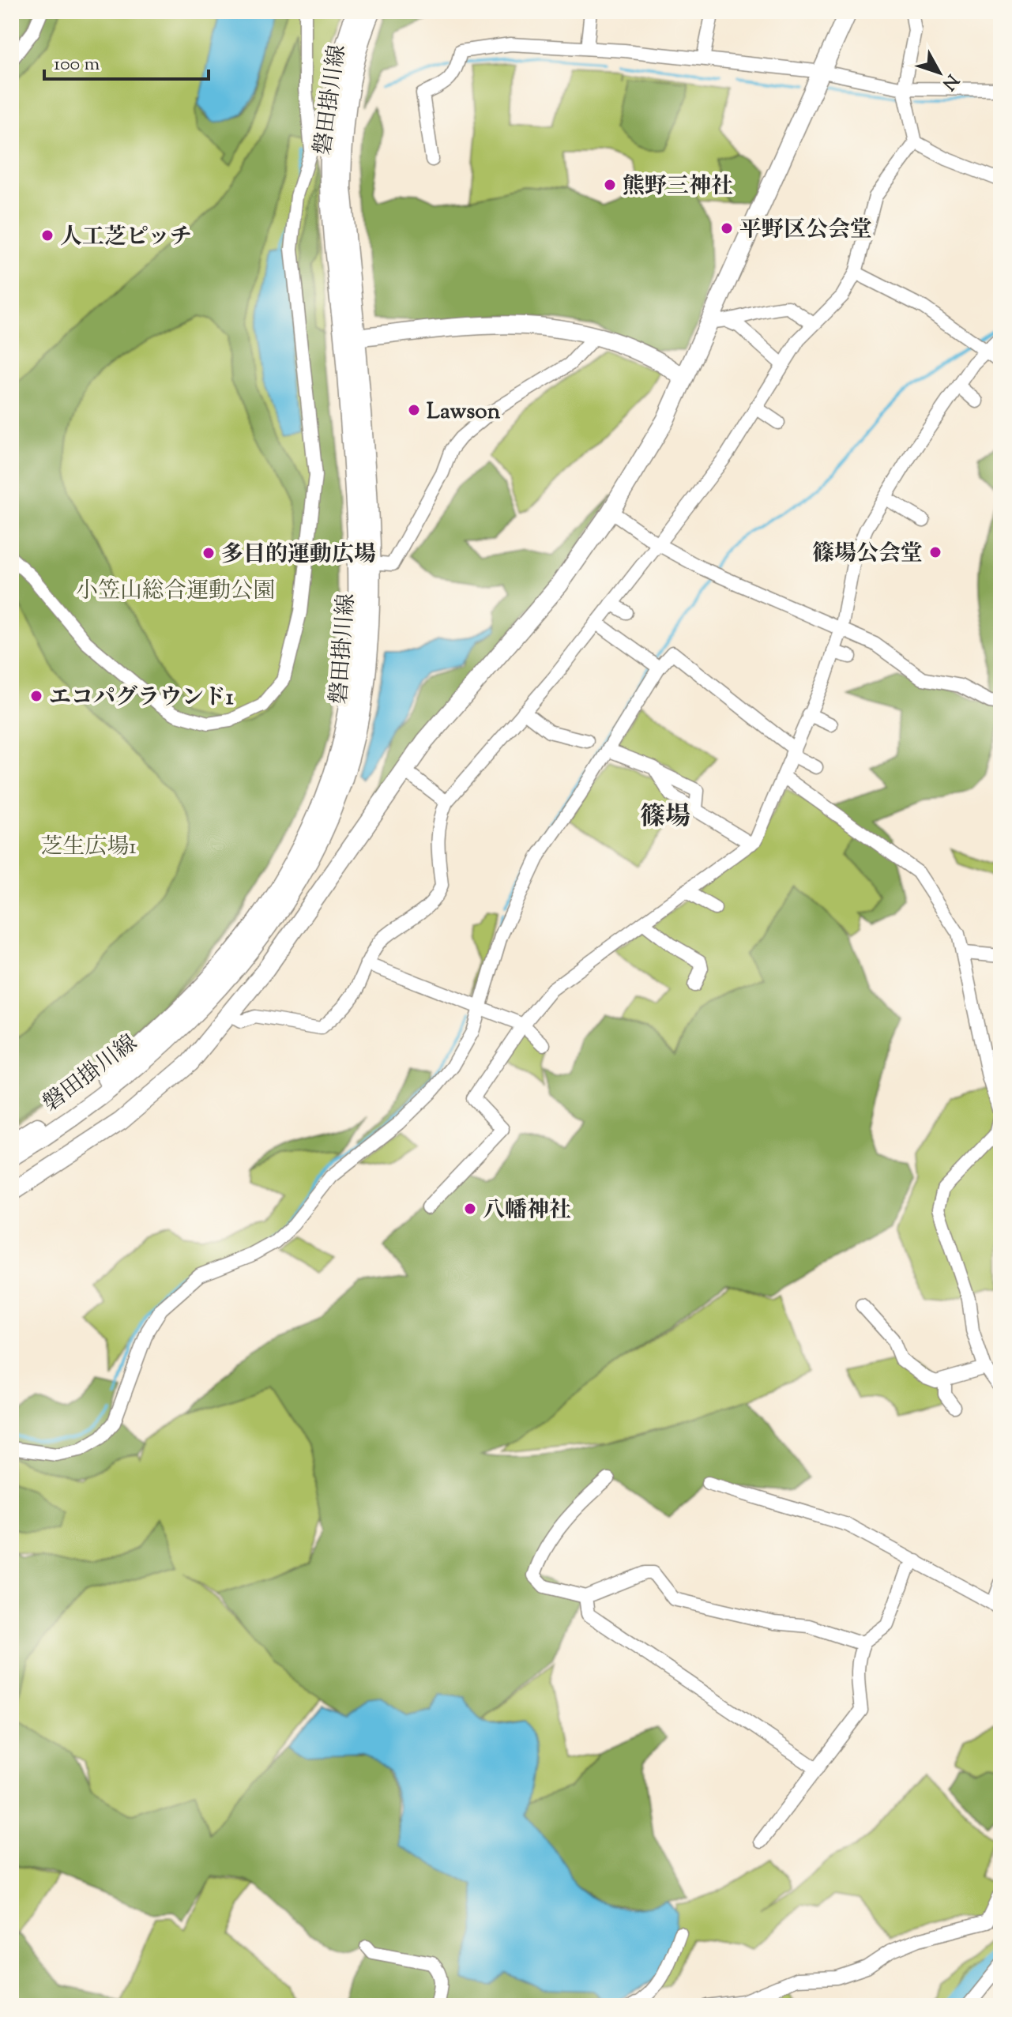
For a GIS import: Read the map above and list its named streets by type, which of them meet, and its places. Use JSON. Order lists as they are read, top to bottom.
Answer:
{
  "streets": {
    "main road": ["磐田掛川線"]
  },
  "districts": ["篠場"],
  "parks": ["小笠山総合運動公園", "芝生広場1"],
  "places": [
    "熊野三神社",
    "平野区公会堂",
    "人工芝ピッチ",
    "Lawson",
    "篠場公会堂",
    "多目的運動広場",
    "エコパグラウンド1",
    "八幡神社"
  ],
  "scale_bar": "100 m",
  "north": "bottom right"
}
